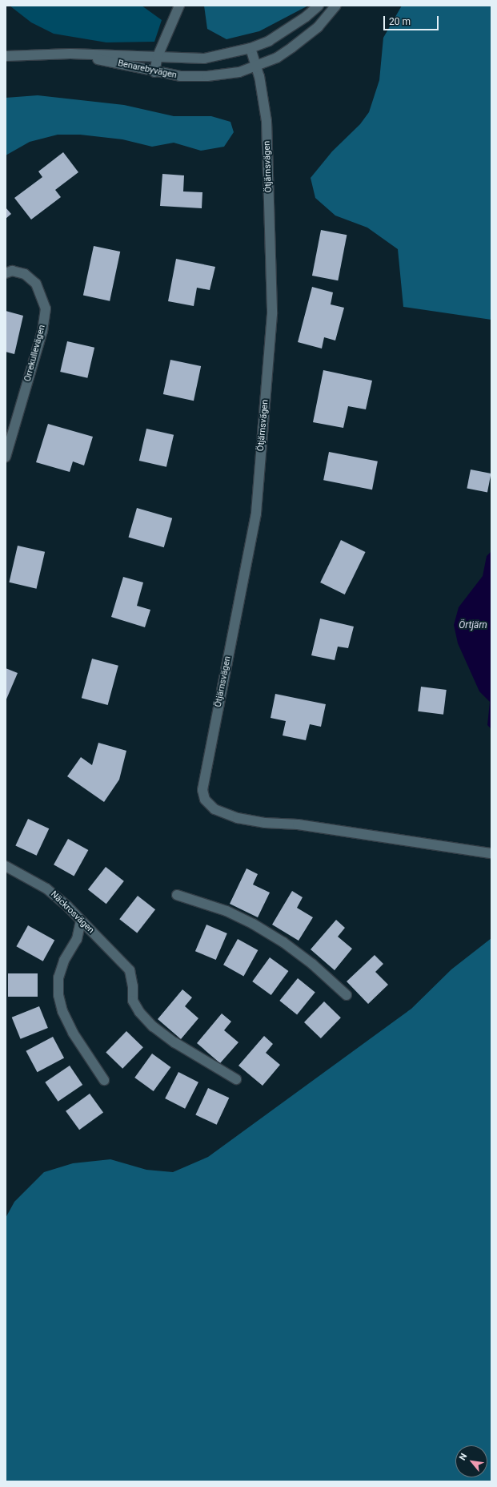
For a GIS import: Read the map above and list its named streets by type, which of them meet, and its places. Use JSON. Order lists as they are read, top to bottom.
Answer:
{
  "streets": {
    "street": [
      "Benarebyvägen",
      "Ötjärnsvägen",
      "Orrekullevägen",
      "Näckrosvägen"
    ]
  },
  "crossings": [
    ["Benarebyvägen", "Ötjärnsvägen"]
  ],
  "water": ["Örtjärn"],
  "scale_bar": "20 m",
  "north": "top left"
}
